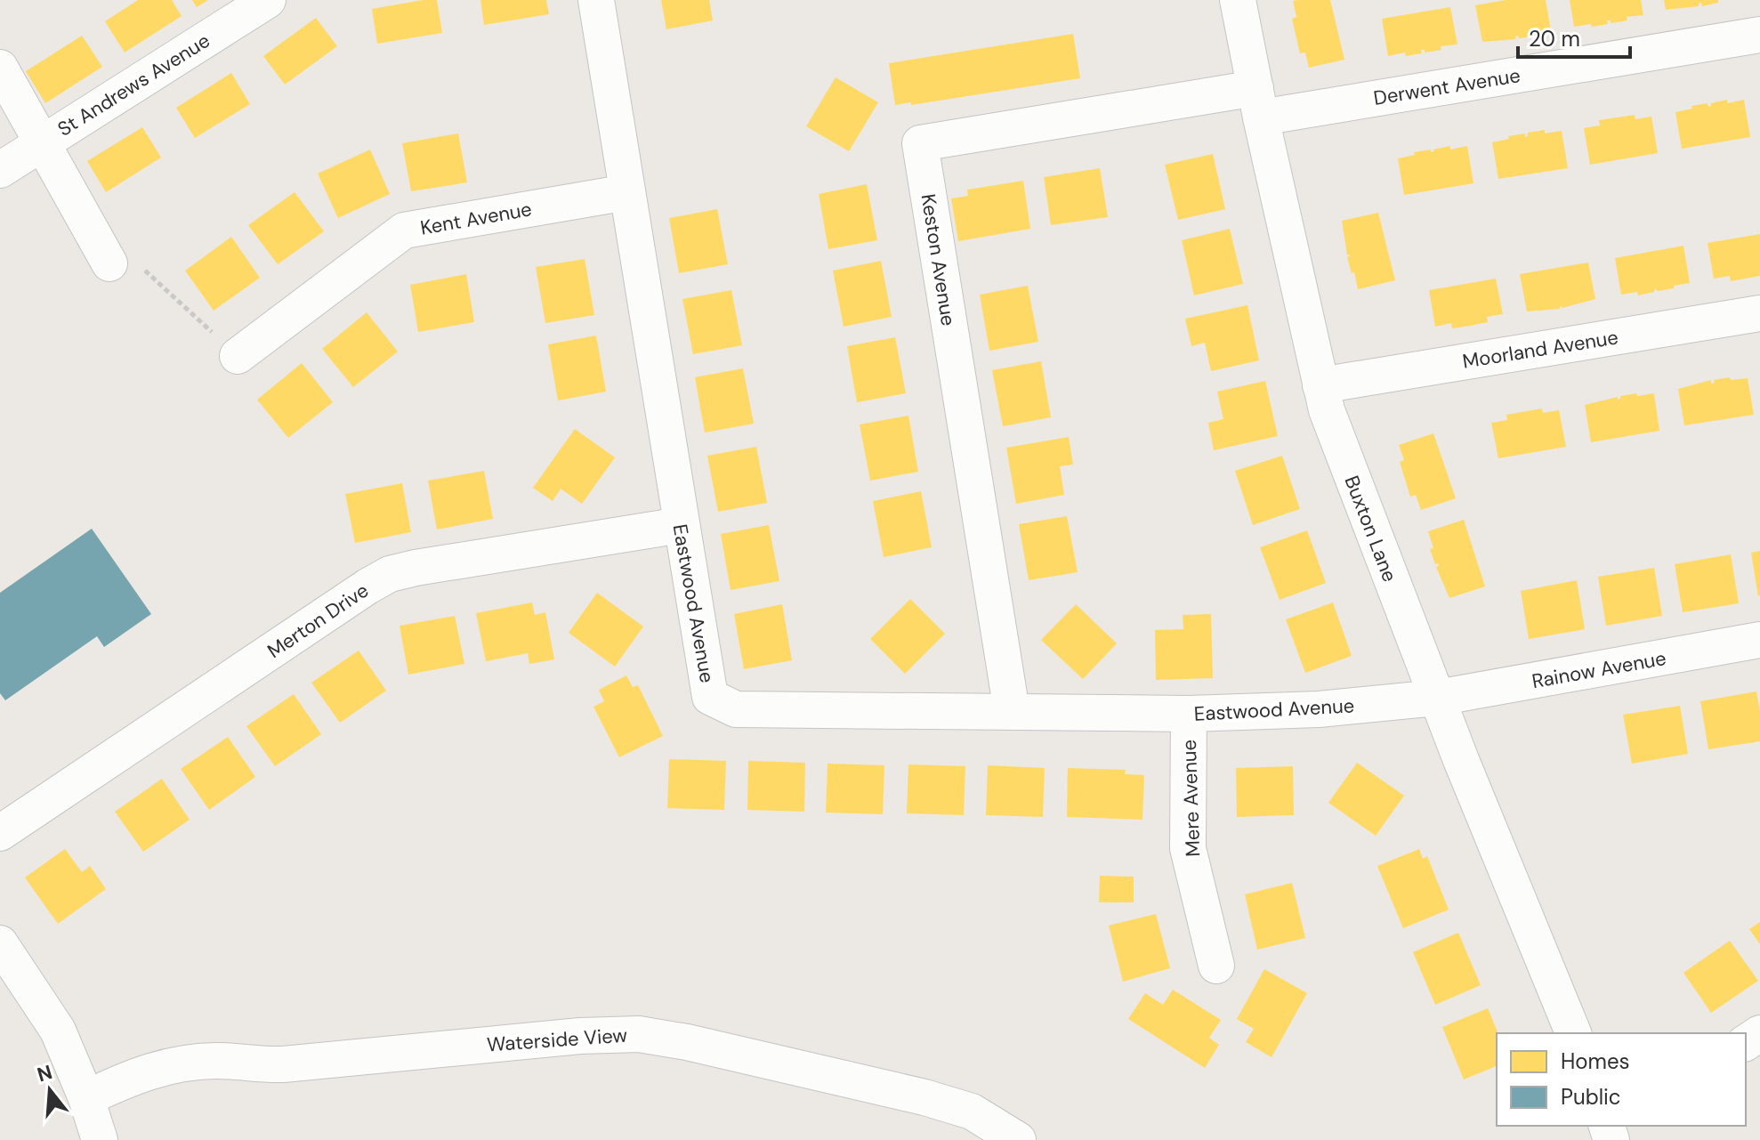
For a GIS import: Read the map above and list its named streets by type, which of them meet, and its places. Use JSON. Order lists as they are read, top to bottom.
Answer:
{
  "streets": {
    "street": [
      "St Andrews Avenue",
      "Derwent Avenue",
      "Kent Avenue",
      "Keston Avenue",
      "Moorland Avenue",
      "Buxton Lane",
      "Eastwood Avenue",
      "Merton Drive",
      "Rainow Avenue",
      "Mere Avenue",
      "Waterside View"
    ]
  },
  "crossings": [
    ["Derwent Avenue", "Keston Avenue"],
    ["Derwent Avenue", "Buxton Lane"],
    ["Kent Avenue", "Eastwood Avenue"],
    ["Keston Avenue", "Buxton Lane"],
    ["Keston Avenue", "Eastwood Avenue"],
    ["Moorland Avenue", "Buxton Lane"],
    ["Buxton Lane", "Eastwood Avenue"],
    ["Buxton Lane", "Rainow Avenue"],
    ["Eastwood Avenue", "Merton Drive"],
    ["Eastwood Avenue", "Rainow Avenue"],
    ["Eastwood Avenue", "Mere Avenue"]
  ],
  "legend": ["Homes", "Public"],
  "scale_bar": "20 m",
  "north": "top"
}
